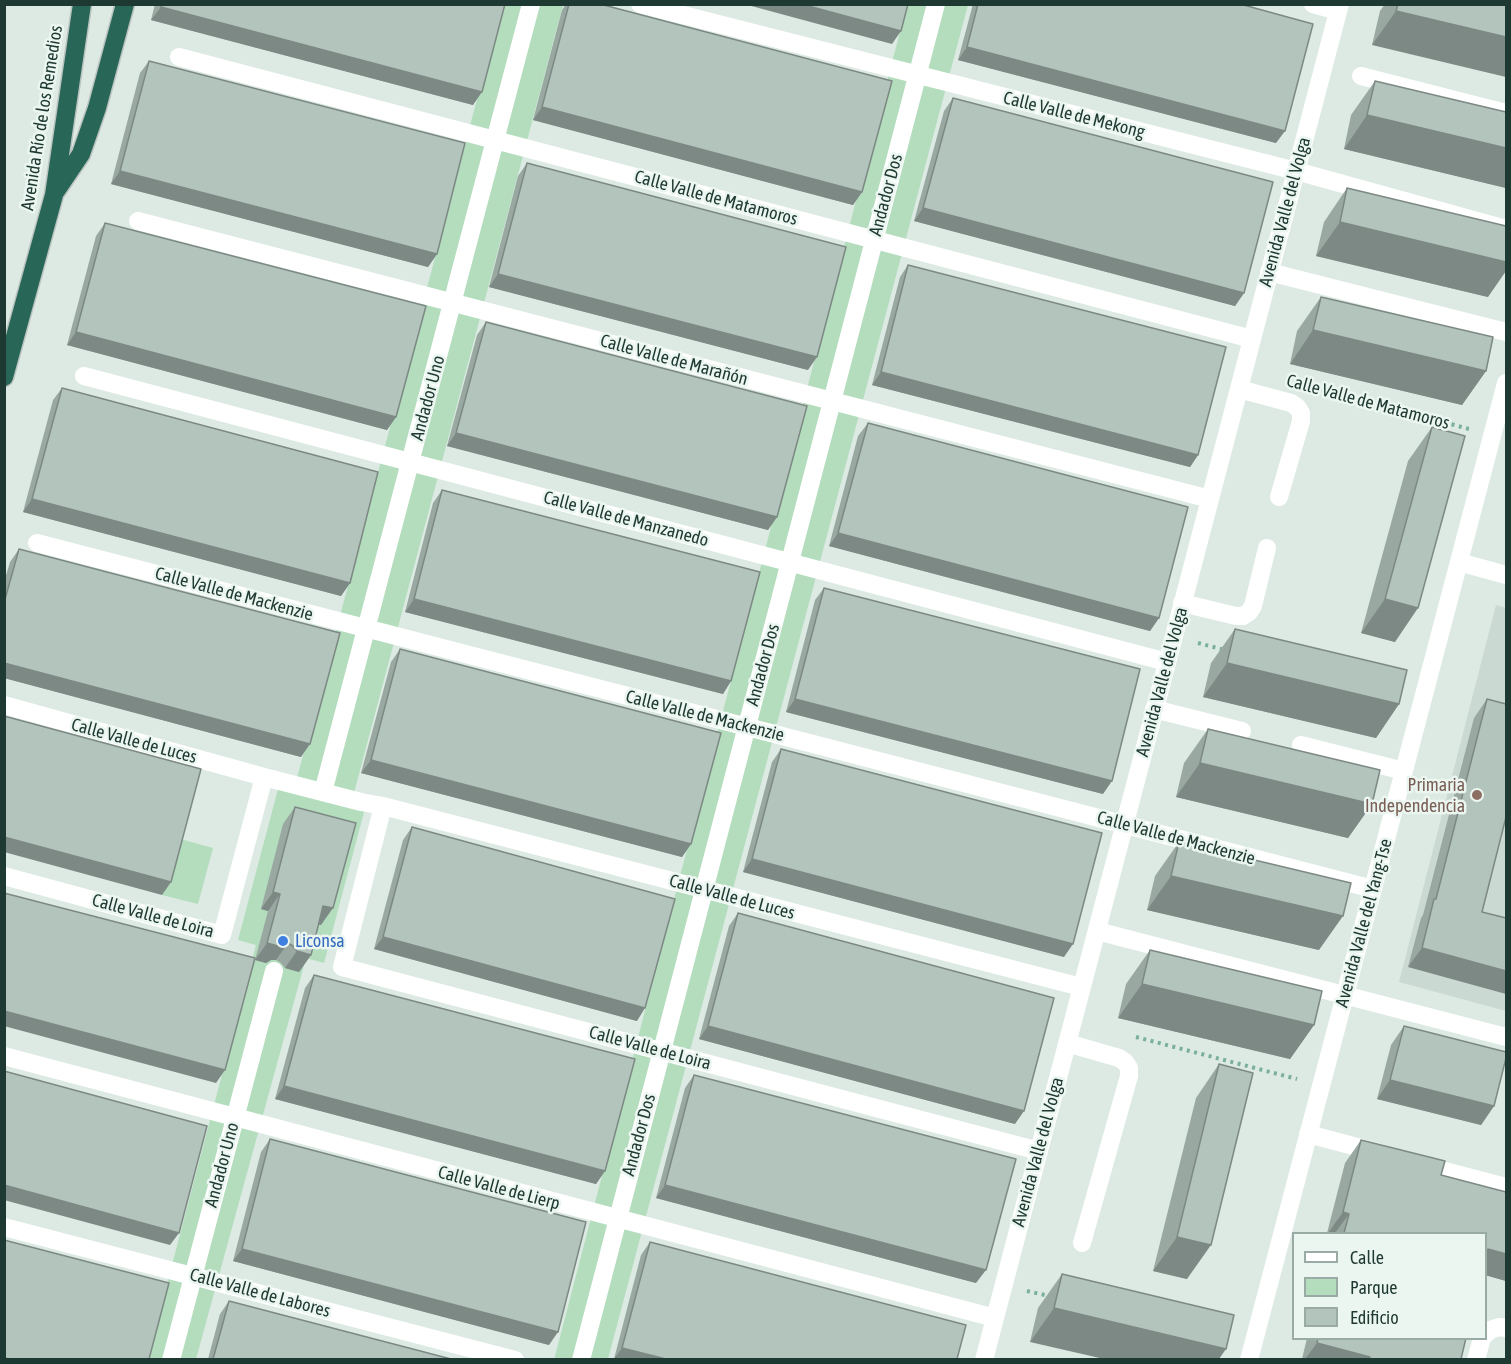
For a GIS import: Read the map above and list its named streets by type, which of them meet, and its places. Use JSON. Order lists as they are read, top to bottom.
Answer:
{
  "streets": {
    "highway": ["Avenida Río de los Remedios"],
    "street": [
      "Calle Valle de Mekong",
      "Andador Dos",
      "Calle Valle de Matamoros",
      "Avenida Valle del Volga",
      "Calle Valle de Marañón",
      "Andador Uno",
      "Calle Valle de Manzanedo",
      "Calle Valle de Mackenzie",
      "Calle Valle de Luces",
      "Calle Valle de Loira",
      "Avenida Valle del Yang-Tse",
      "Calle Valle de Lierp",
      "Calle Valle de Labores"
    ]
  },
  "crossings": [
    ["Calle Valle de Mekong", "Andador Dos"],
    ["Calle Valle de Mekong", "Avenida Valle del Volga"],
    ["Andador Dos", "Calle Valle de Matamoros"],
    ["Andador Dos", "Calle Valle de Marañón"],
    ["Andador Dos", "Calle Valle de Manzanedo"],
    ["Andador Dos", "Calle Valle de Mackenzie"],
    ["Andador Dos", "Calle Valle de Luces"],
    ["Andador Dos", "Calle Valle de Loira"],
    ["Andador Dos", "Calle Valle de Lierp"],
    ["Calle Valle de Matamoros", "Avenida Valle del Volga"],
    ["Calle Valle de Matamoros", "Andador Uno"],
    ["Calle Valle de Matamoros", "Avenida Valle del Yang-Tse"],
    ["Avenida Valle del Volga", "Calle Valle de Marañón"],
    ["Avenida Valle del Volga", "Calle Valle de Manzanedo"],
    ["Avenida Valle del Volga", "Calle Valle de Mackenzie"],
    ["Avenida Valle del Volga", "Calle Valle de Luces"],
    ["Avenida Valle del Volga", "Calle Valle de Loira"],
    ["Avenida Valle del Volga", "Calle Valle de Lierp"],
    ["Calle Valle de Marañón", "Andador Uno"],
    ["Andador Uno", "Calle Valle de Manzanedo"],
    ["Andador Uno", "Calle Valle de Mackenzie"],
    ["Andador Uno", "Calle Valle de Luces"],
    ["Andador Uno", "Calle Valle de Lierp"],
    ["Andador Uno", "Calle Valle de Labores"],
    ["Calle Valle de Mackenzie", "Avenida Valle del Yang-Tse"],
    ["Calle Valle de Luces", "Calle Valle de Loira"]
  ],
  "places": ["Primaria Independencia", "Liconsa"],
  "legend": ["Calle", "Parque", "Edificio"]
}
